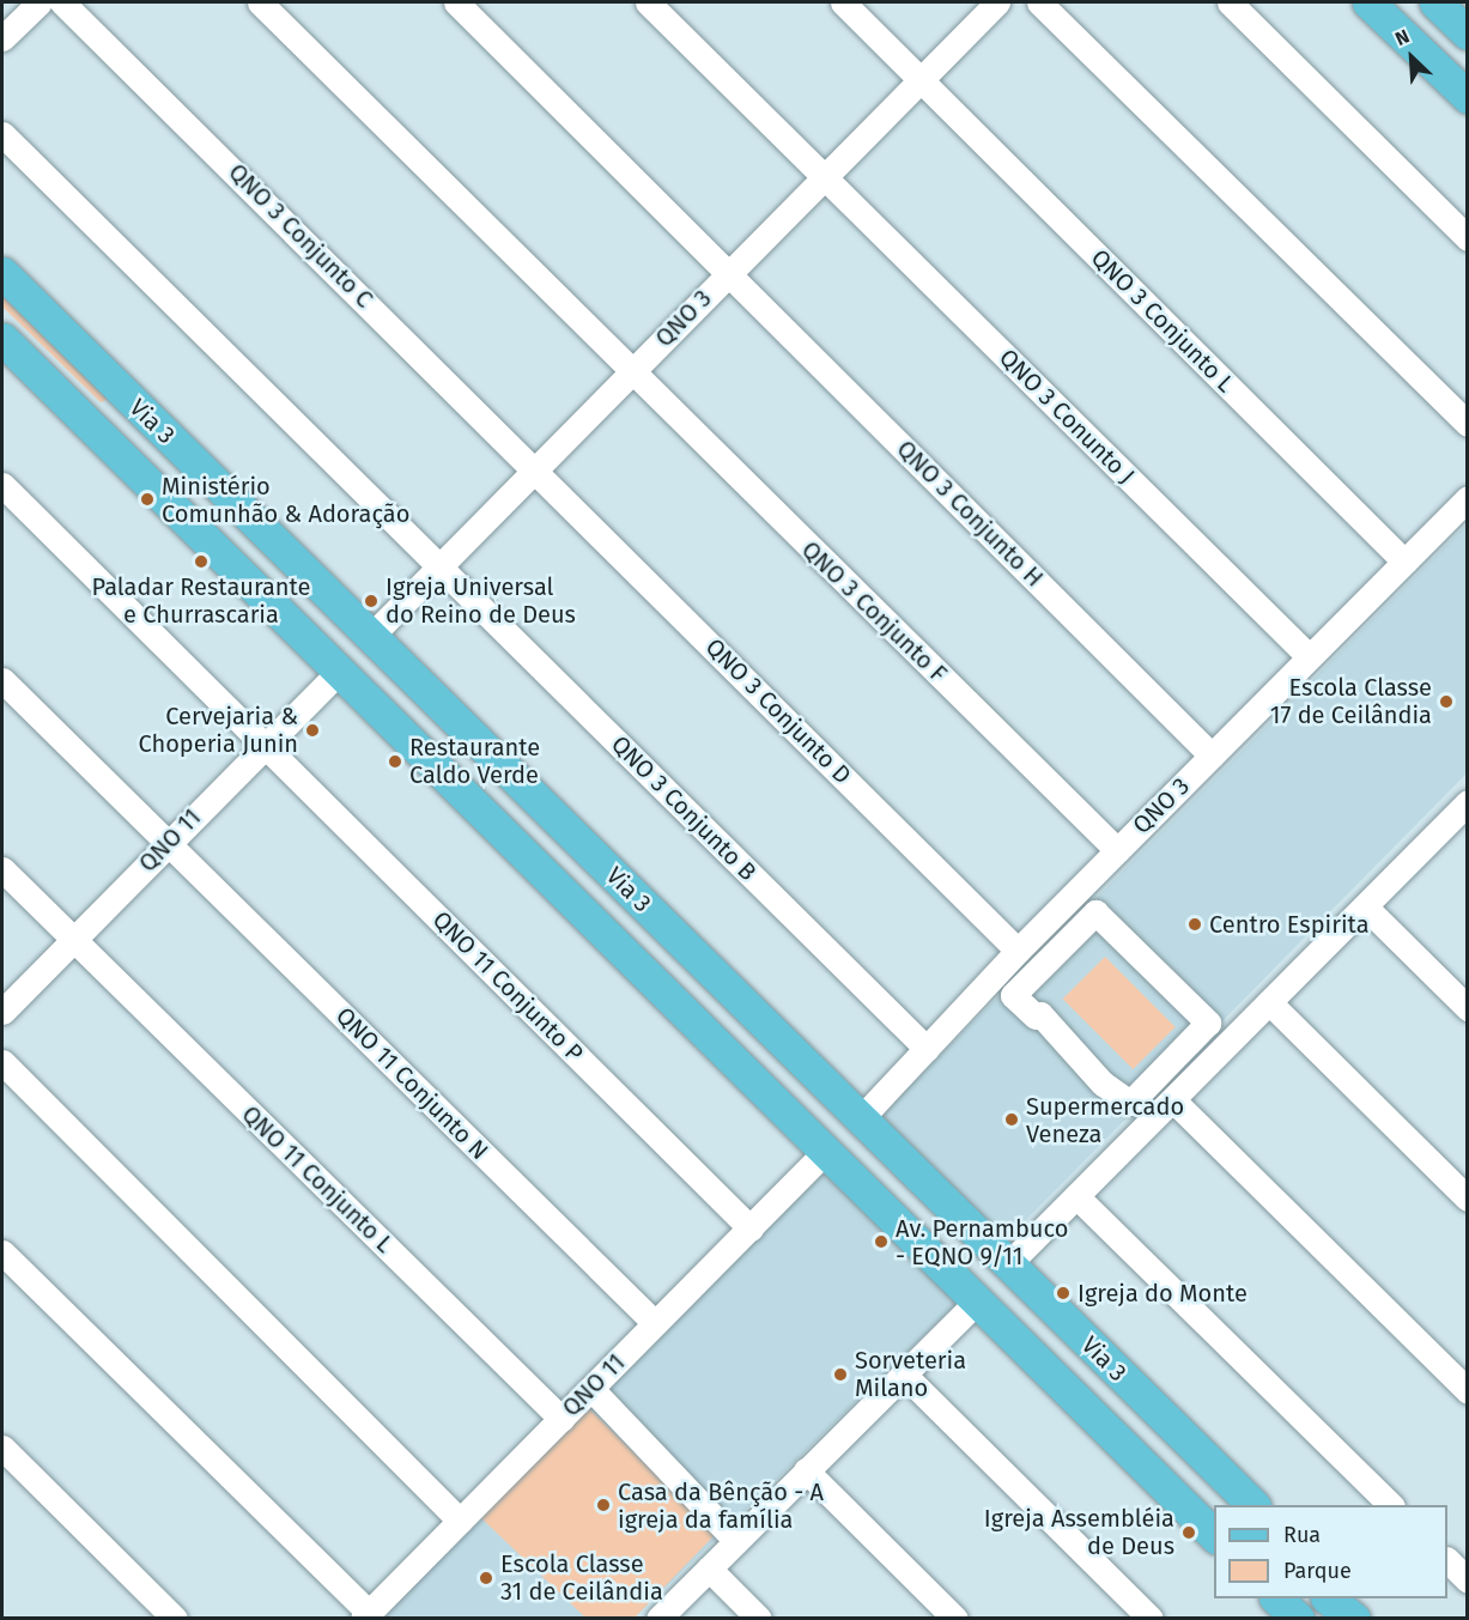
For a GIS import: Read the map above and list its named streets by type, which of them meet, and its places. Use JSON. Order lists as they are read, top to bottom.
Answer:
{
  "streets": {
    "main road": ["Via 3"],
    "street": [
      "QNO 3 Conjunto C",
      "QNO 3",
      "QNO 3 Conjunto L",
      "QNO 3 Conunto J",
      "QNO 3 Conjunto H",
      "QNO 3 Conjunto F",
      "QNO 3 Conjunto D",
      "QNO 3 Conjunto B",
      "QNO 11",
      "QNO 11 Conjunto P",
      "QNO 11 Conjunto N",
      "QNO 11 Conjunto L"
    ]
  },
  "crossings": [
    ["QNO 3 Conjunto C", "QNO 3"],
    ["QNO 3 Conjunto C", "QNO 3 Conjunto D"],
    ["QNO 3", "QNO 3 Conjunto L"],
    ["QNO 3", "QNO 3 Conunto J"],
    ["QNO 3", "Via 3"],
    ["QNO 3", "QNO 3 Conjunto H"],
    ["QNO 3", "QNO 3 Conjunto F"],
    ["QNO 3", "QNO 3 Conjunto D"],
    ["QNO 3", "QNO 3 Conjunto B"],
    ["Via 3", "QNO 11"],
    ["QNO 11", "QNO 11 Conjunto P"],
    ["QNO 11", "QNO 11 Conjunto N"],
    ["QNO 11", "QNO 11 Conjunto L"]
  ],
  "places": [
    "Ministério Comunhão & Adoração",
    "Paladar Restaurante e Churrascaria",
    "Igreja Universal do Reino de Deus",
    "Escola Classe 17 de Ceilândia",
    "Cervejaria & Choperia Junin",
    "Restaurante Caldo Verde",
    "Centro Espirita",
    "Supermercado Veneza",
    "Av. Pernambuco - EQNO 9/11",
    "Igreja do Monte",
    "Sorveteria Milano",
    "Casa da Bênção - A igreja da família",
    "Igreja Assembléia de Deus",
    "Escola Classe 31 de Ceilândia"
  ],
  "legend": ["Rua", "Parque"],
  "north": "top left"
}
